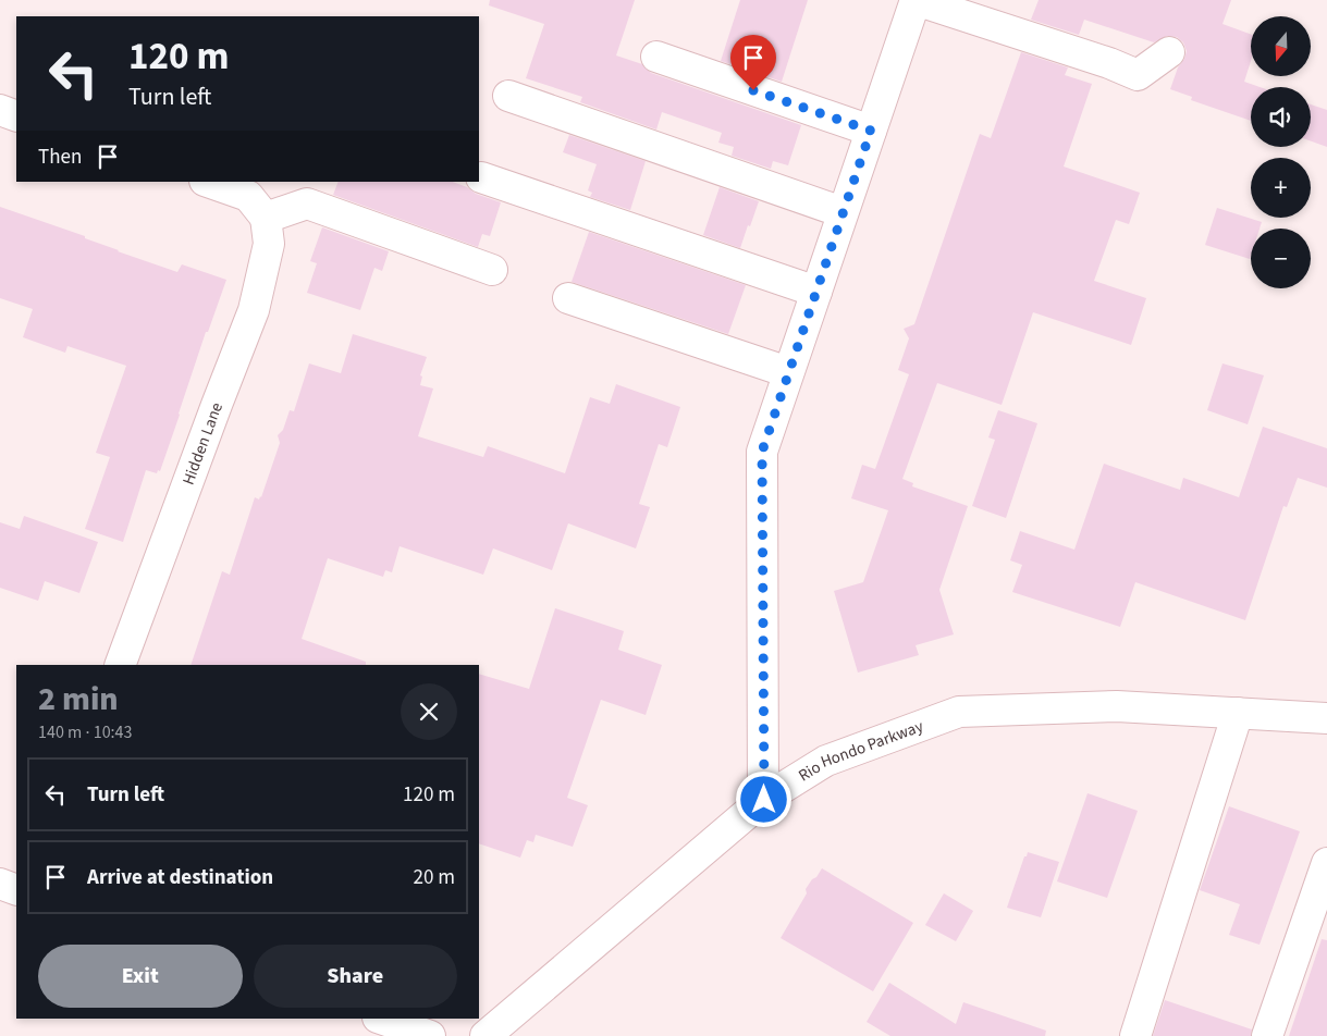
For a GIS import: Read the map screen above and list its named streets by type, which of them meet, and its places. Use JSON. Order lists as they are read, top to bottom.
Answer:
{
  "streets": {
    "street": ["Hidden Lane", "Rio Hondo Parkway"]
  },
  "north": "bottom",
  "page": {
    "map_buttons": ["+", "−"],
    "turn": ["120 m", "Turn left"],
    "then": "Then",
    "heading": ["2 min", "140 m · 10:43"],
    "list": [
      {
        "name": "Turn left",
        "value": "120 m"
      },
      {
        "name": "Arrive at destination",
        "value": "20 m"
      }
    ],
    "buttons": ["Exit", "Share"]
  }
}
